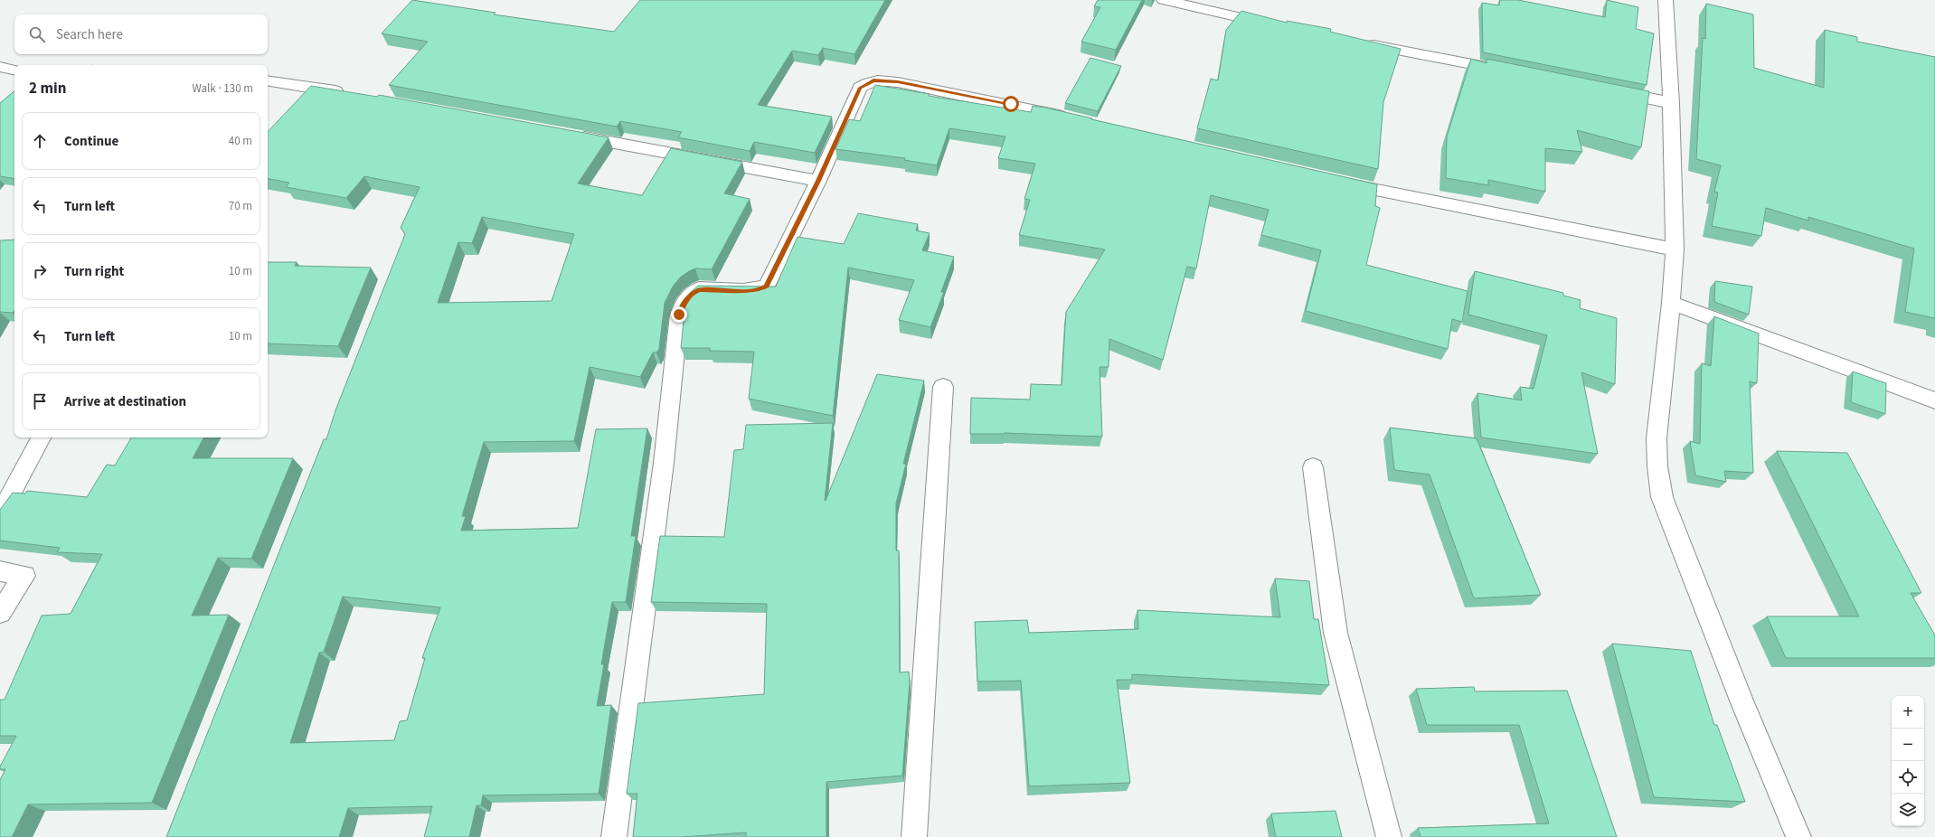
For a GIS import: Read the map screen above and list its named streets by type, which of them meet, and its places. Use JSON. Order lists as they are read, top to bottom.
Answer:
{
  "page": {
    "search": "Search here",
    "heading": ["2 min", "Walk · 130 m"],
    "list": [
      ["Continue", "40 m"],
      ["Turn left", "70 m"],
      ["Turn right", "10 m"],
      ["Turn left", "10 m"],
      "Arrive at destination"
    ],
    "map_buttons": ["+", "−"]
  }
}
